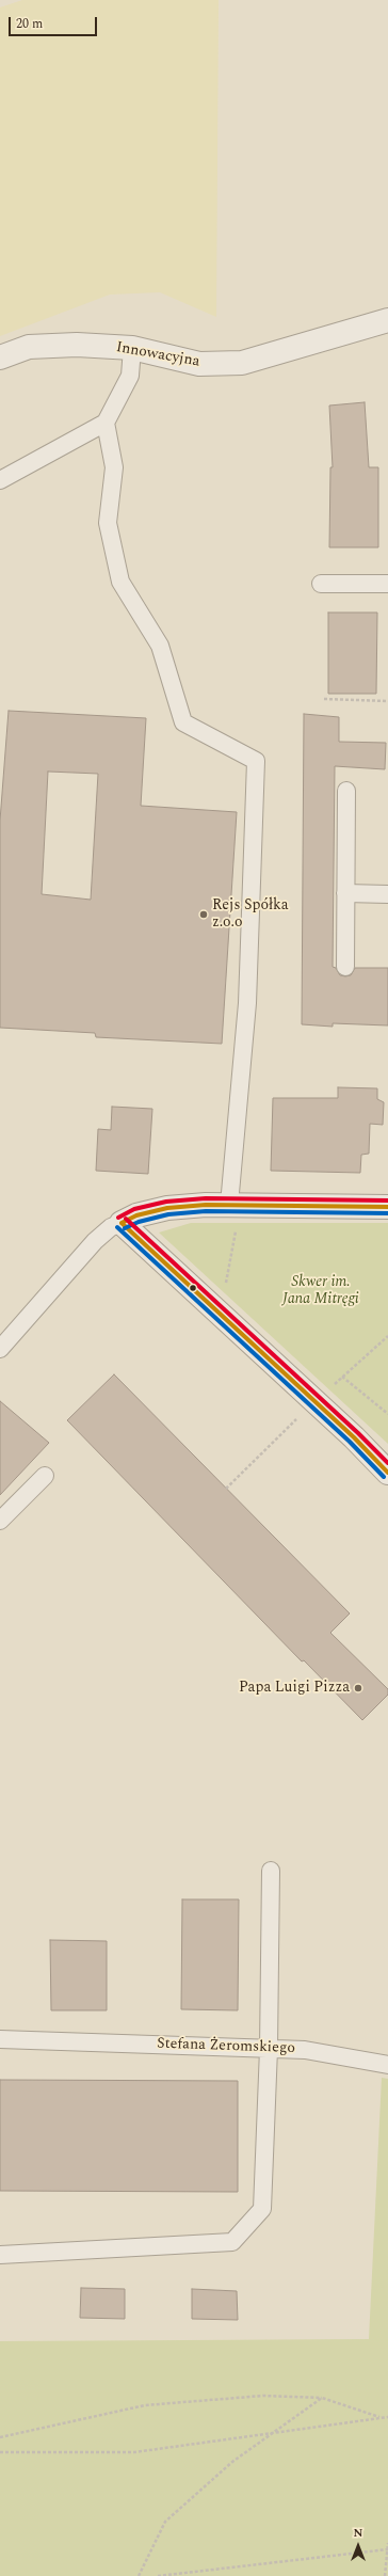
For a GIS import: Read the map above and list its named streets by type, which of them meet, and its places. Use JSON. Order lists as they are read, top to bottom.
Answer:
{
  "streets": {
    "street": ["Innowacyjna"],
    "lane": ["Stefana Żeromskiego"]
  },
  "parks": ["Skwer im. Jana Mitręgi"],
  "places": ["Rejs Spółka z.o.o", "Papa Luigi Pizza"],
  "scale_bar": "20 m",
  "north": "top"
}
